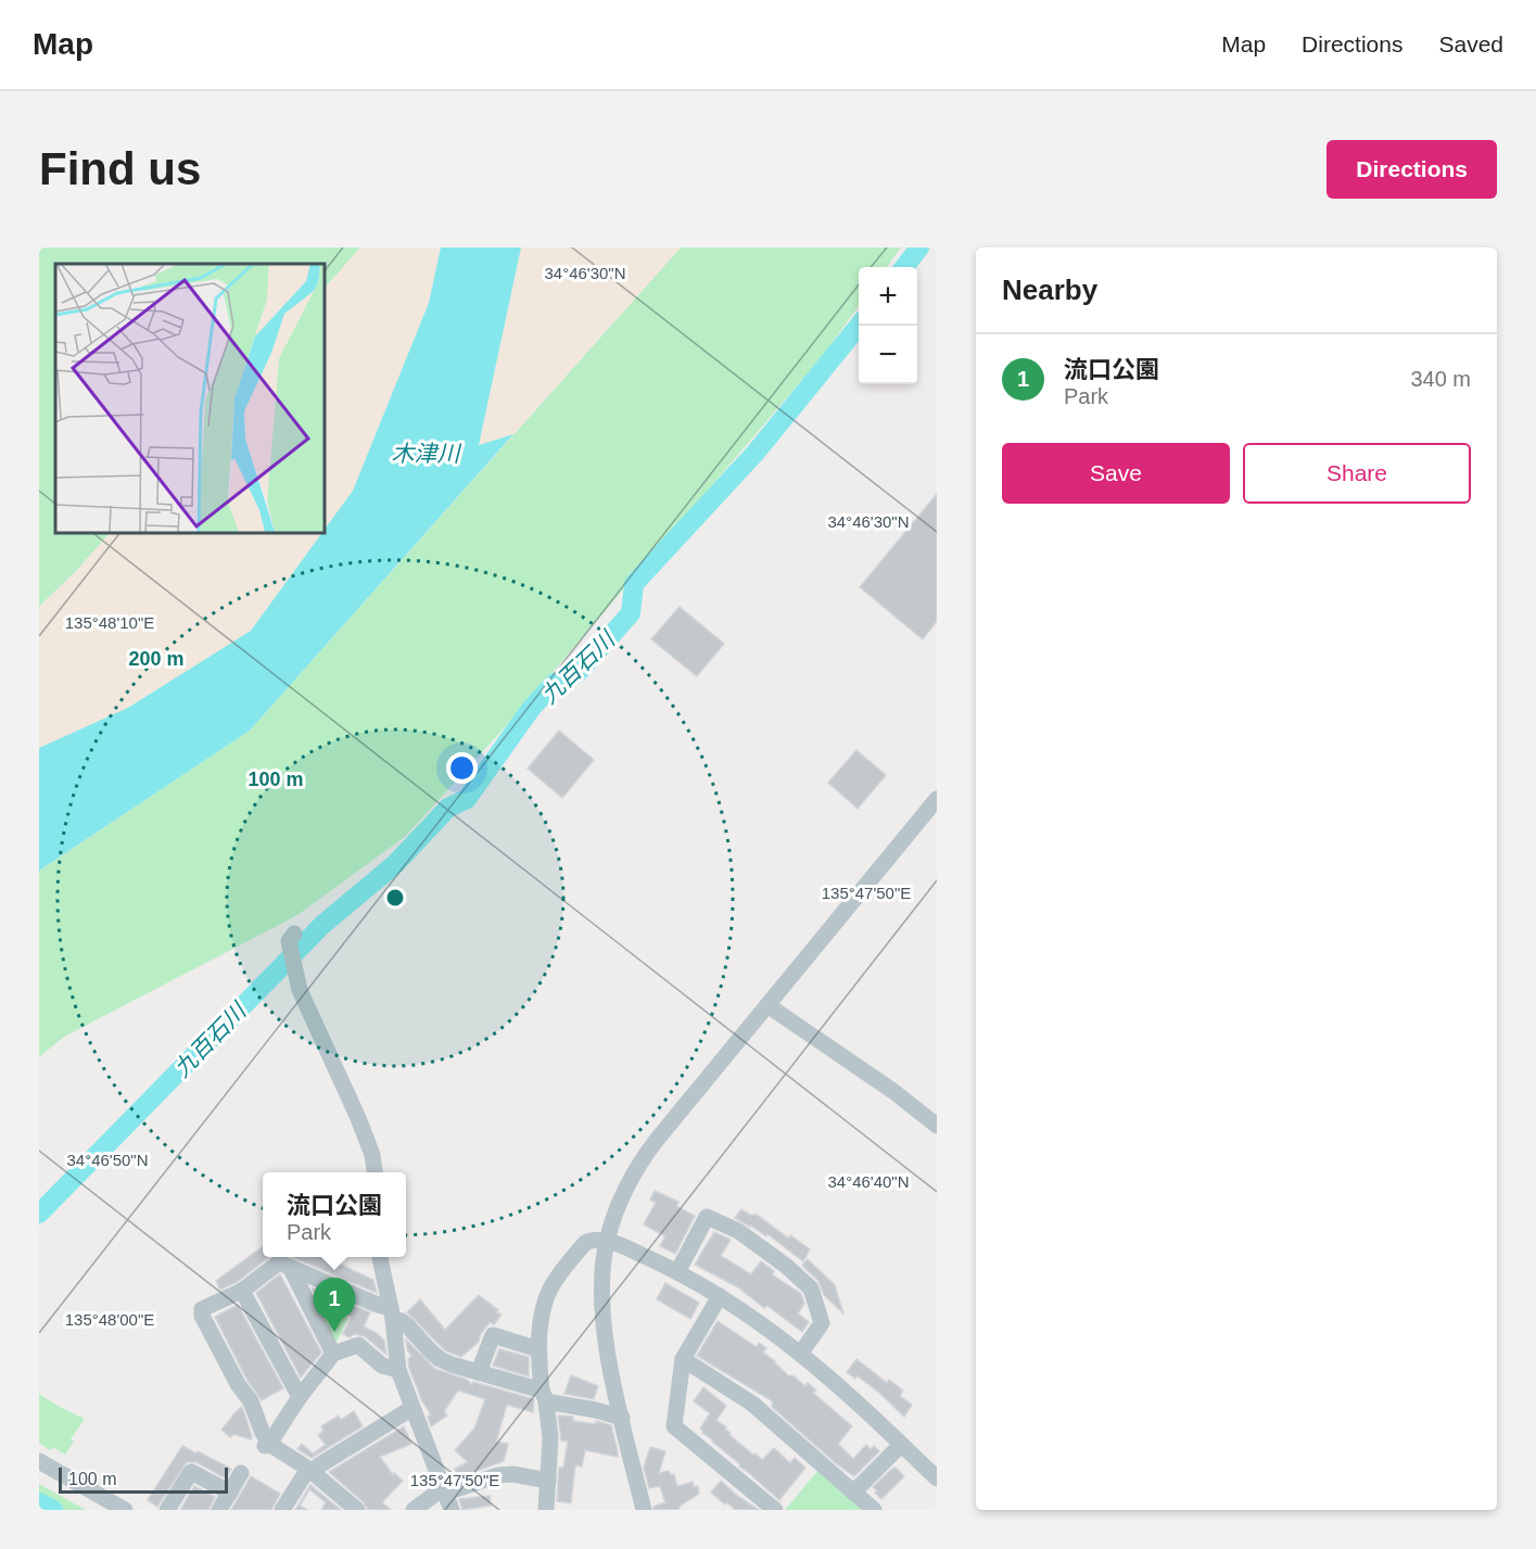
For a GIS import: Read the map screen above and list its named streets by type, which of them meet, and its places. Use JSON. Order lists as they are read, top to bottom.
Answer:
{
  "water": ["木津川", "九百石川"],
  "scale_bar": "100 m",
  "page": {
    "header": "Map",
    "nav": ["Map", "Directions", "Saved"],
    "buttons": [
      "Directions",
      ["Save", "Share"]
    ],
    "title": "Find us",
    "heading": "Nearby",
    "map_buttons": ["+", "−"],
    "list": [
      {
        "mark": "1",
        "name": "流口公園",
        "note": "Park",
        "value": "340 m"
      }
    ],
    "popup": ["流口公園", "Park"],
    "pins": "1",
    "scale": "100 m"
  },
  "coordinates": [
    "34°46'30\"N",
    "135°48'10\"E",
    "135°47'50\"E",
    "34°46'50\"N",
    "34°46'40\"N",
    "135°48'00\"E"
  ],
  "rings": ["200 m", "100 m"]
}
